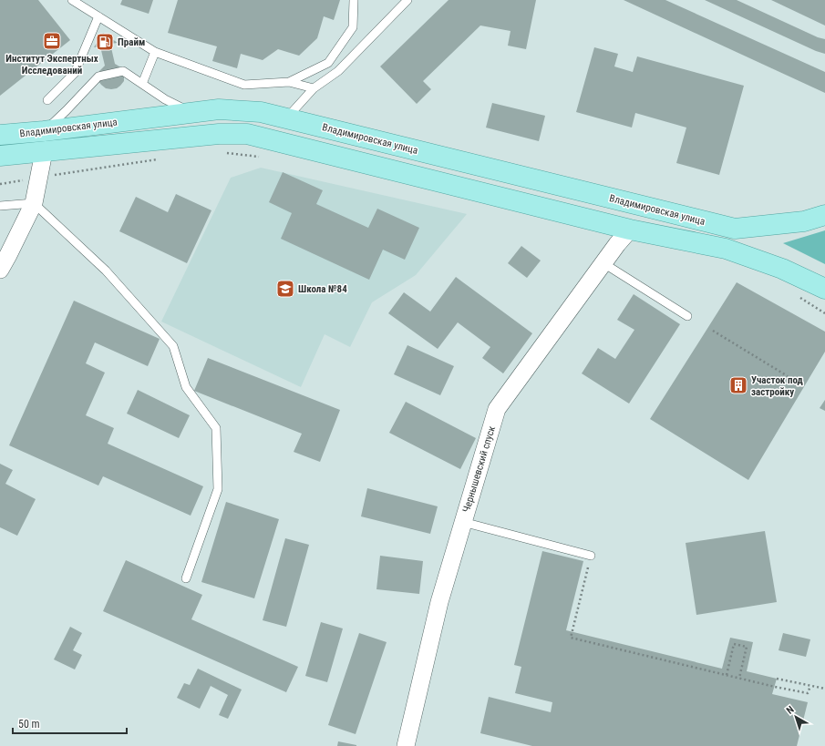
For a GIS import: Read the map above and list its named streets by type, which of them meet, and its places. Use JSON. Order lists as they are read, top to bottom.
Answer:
{
  "streets": {
    "main road": ["Владимировская улица"],
    "street": ["Чернышевский спуск"]
  },
  "crossings": [
    ["Владимировская улица", "Чернышевский спуск"]
  ],
  "places": {
    "office": ["Институт Экспертных Исследований"],
    "fuel station": ["Прайм"],
    "school or university": ["Школа №84"],
    "building": ["Участок под застройку"]
  },
  "scale_bar": "50 m",
  "north": "top left"
}
